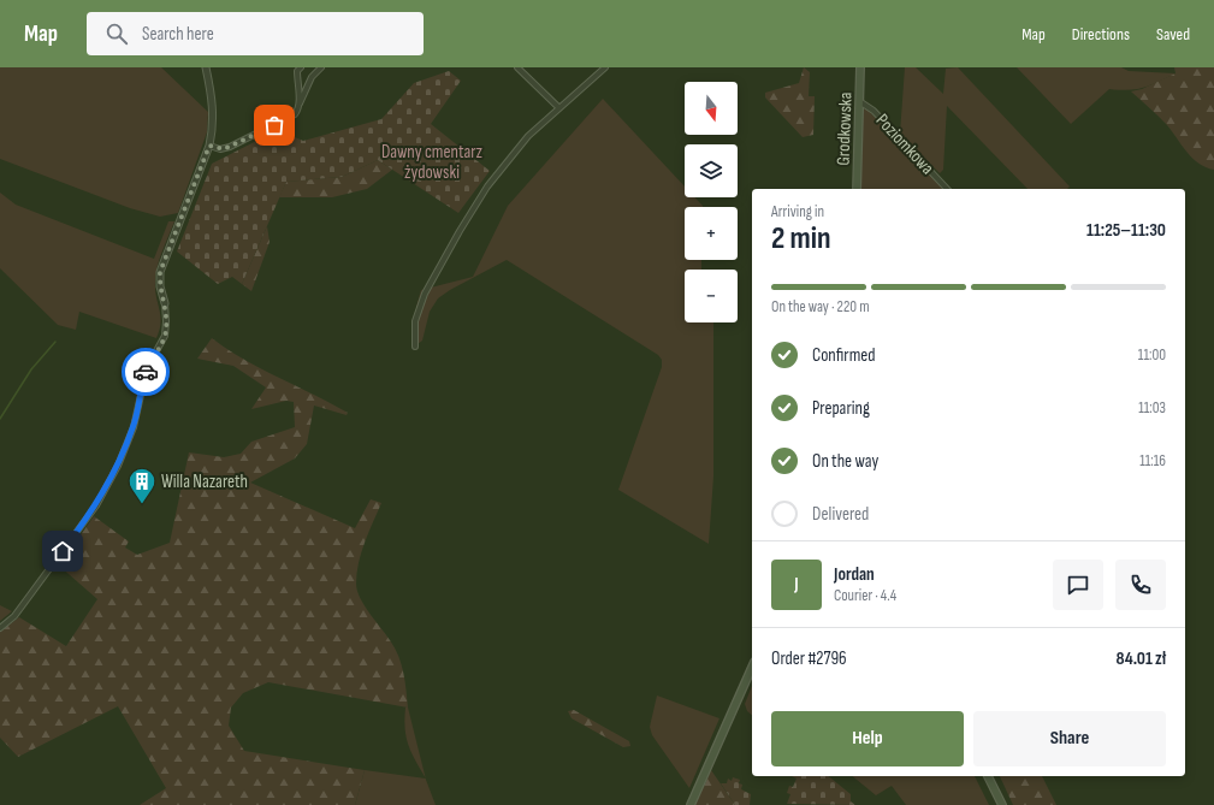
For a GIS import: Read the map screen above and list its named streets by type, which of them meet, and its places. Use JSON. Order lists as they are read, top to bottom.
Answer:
{
  "streets": {
    "main road": ["Grodkowska"],
    "street": ["Poziomkowa"]
  },
  "crossings": [
    ["Grodkowska", "Poziomkowa"]
  ],
  "parks": ["Dawny cmentarz żydowski"],
  "places": {
    "building": ["Willa Nazareth"]
  },
  "north": "bottom",
  "page": {
    "header": "Map",
    "search": "Search here",
    "nav": ["Map", "Directions", "Saved"],
    "map_buttons": ["+", "−"],
    "heading": ["2 min", "Arriving in", "11:25–11:30"],
    "panel": [
      "Jordan",
      "Courier · 4.4",
      "Order #2796",
      "84.01 zł"
    ],
    "bar": "On the way · 220 m",
    "list": [
      ["Confirmed", "11:00"],
      ["Preparing", "11:03"],
      ["On the way", "11:16"],
      "Delivered"
    ],
    "round": "J",
    "buttons": ["Help", "Share"]
  }
}
